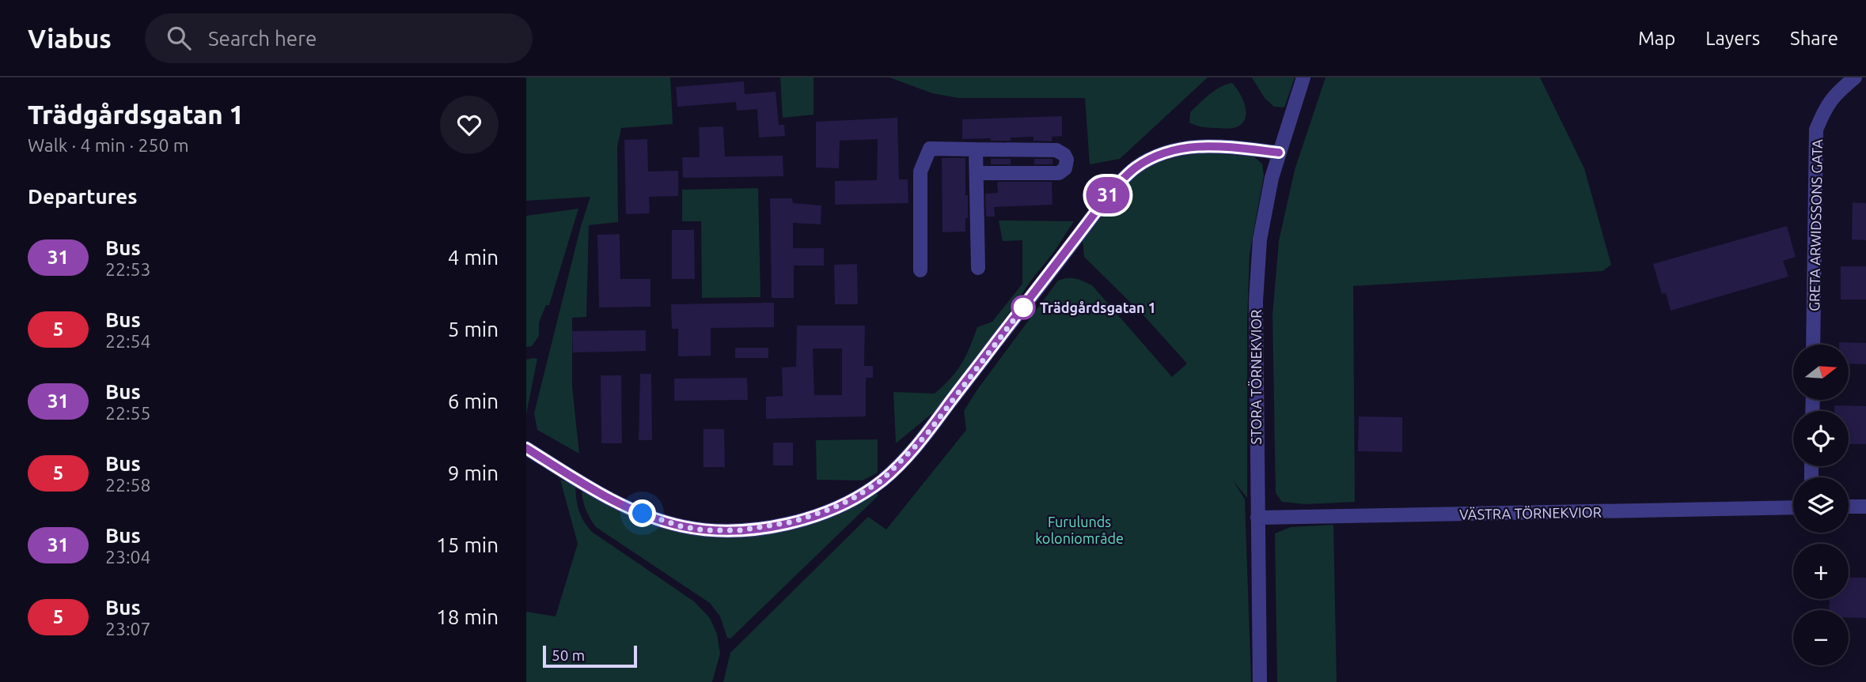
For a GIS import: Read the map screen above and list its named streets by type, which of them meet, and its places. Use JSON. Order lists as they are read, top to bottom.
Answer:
{
  "streets": {
    "street": ["GRETA ARWIDSSONS GATA", "STORA TÖRNEKVIOR", "VÄSTRA TÖRNEKVIOR"]
  },
  "crossings": [
    ["STORA TÖRNEKVIOR", "VÄSTRA TÖRNEKVIOR"]
  ],
  "parks": ["Furulunds koloniområde"],
  "places": ["Trädgårdsgatan 1"],
  "lines": ["bus line 31"],
  "scale_bar": "50 m",
  "north": "right",
  "page": {
    "header": "Viabus",
    "search": "Search here",
    "nav": ["Map", "Layers", "Share"],
    "heading": [
      ["Trädgårdsgatan 1", "Walk · 4 min · 250 m"],
      "Departures"
    ],
    "on_map": "31",
    "list": [
      {
        "mark": "31",
        "name": "Bus",
        "note": "22:53",
        "value": "4 min"
      },
      {
        "mark": "5",
        "name": "Bus",
        "note": "22:54",
        "value": "5 min"
      },
      {
        "mark": "31",
        "name": "Bus",
        "note": "22:55",
        "value": "6 min"
      },
      {
        "mark": "5",
        "name": "Bus",
        "note": "22:58",
        "value": "9 min"
      },
      {
        "mark": "31",
        "name": "Bus",
        "note": "23:04",
        "value": "15 min"
      },
      {
        "mark": "5",
        "name": "Bus",
        "note": "23:07",
        "value": "18 min"
      }
    ],
    "map_buttons": ["+", "−"],
    "scale": "50 m"
  }
}
